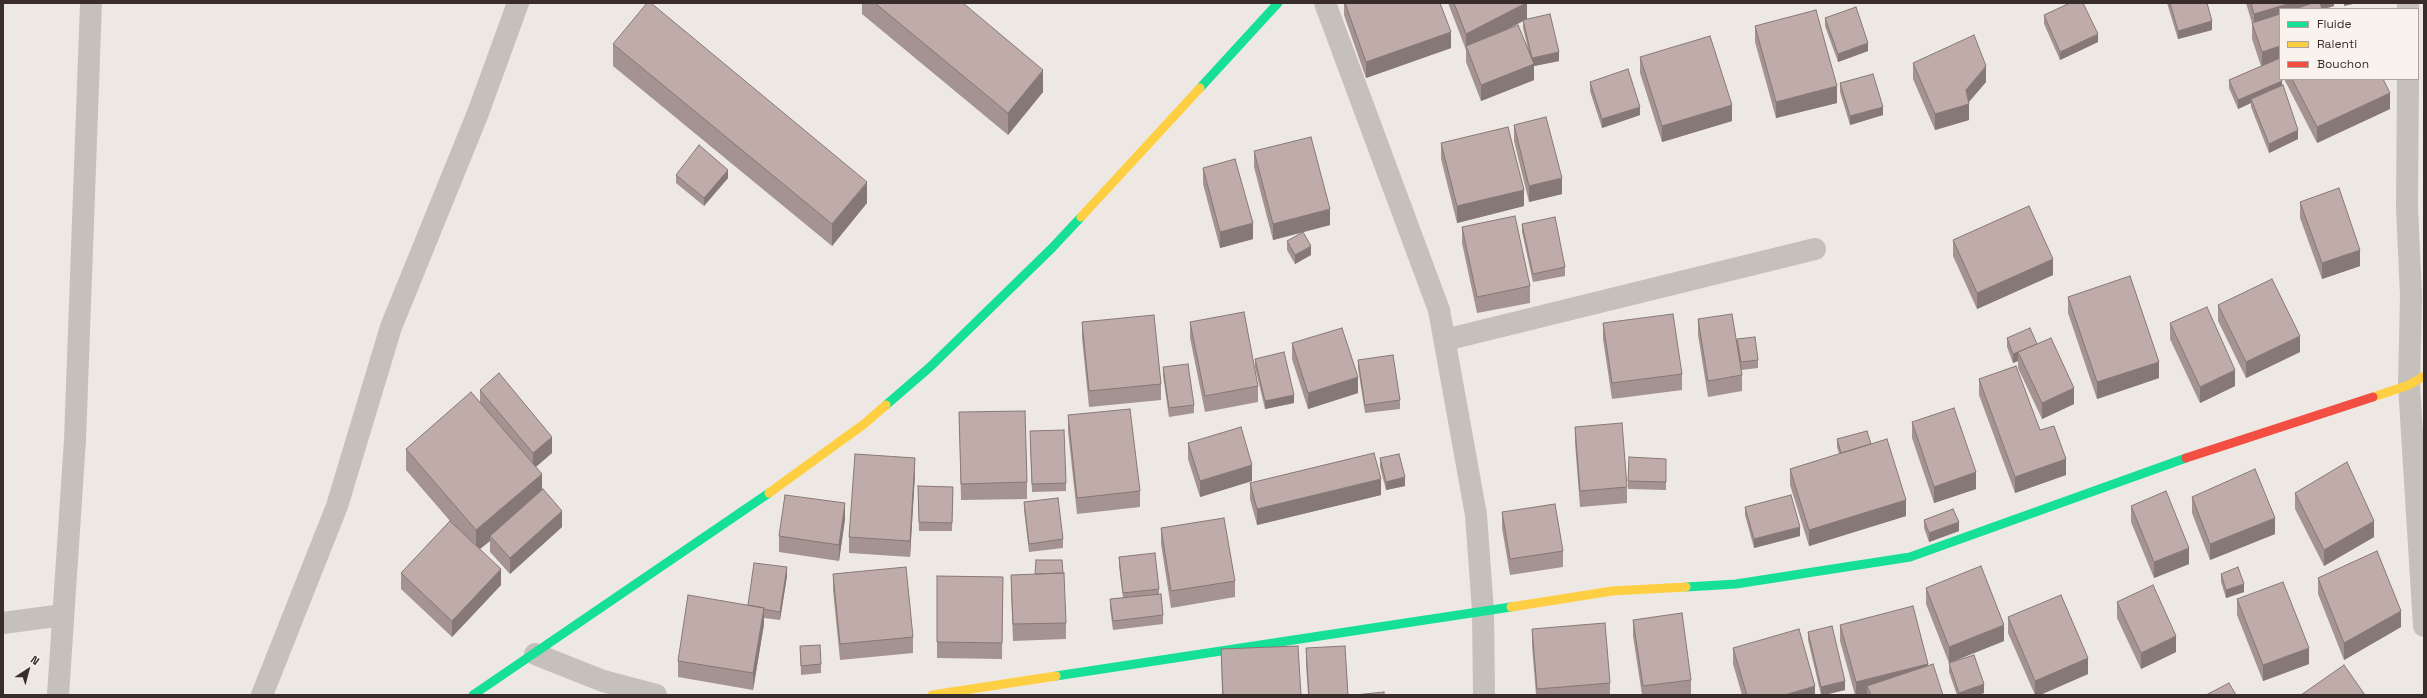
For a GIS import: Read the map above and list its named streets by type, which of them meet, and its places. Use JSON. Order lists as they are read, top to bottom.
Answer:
{
  "legend": ["Fluide", "Ralenti", "Bouchon"],
  "north": "top right"
}
